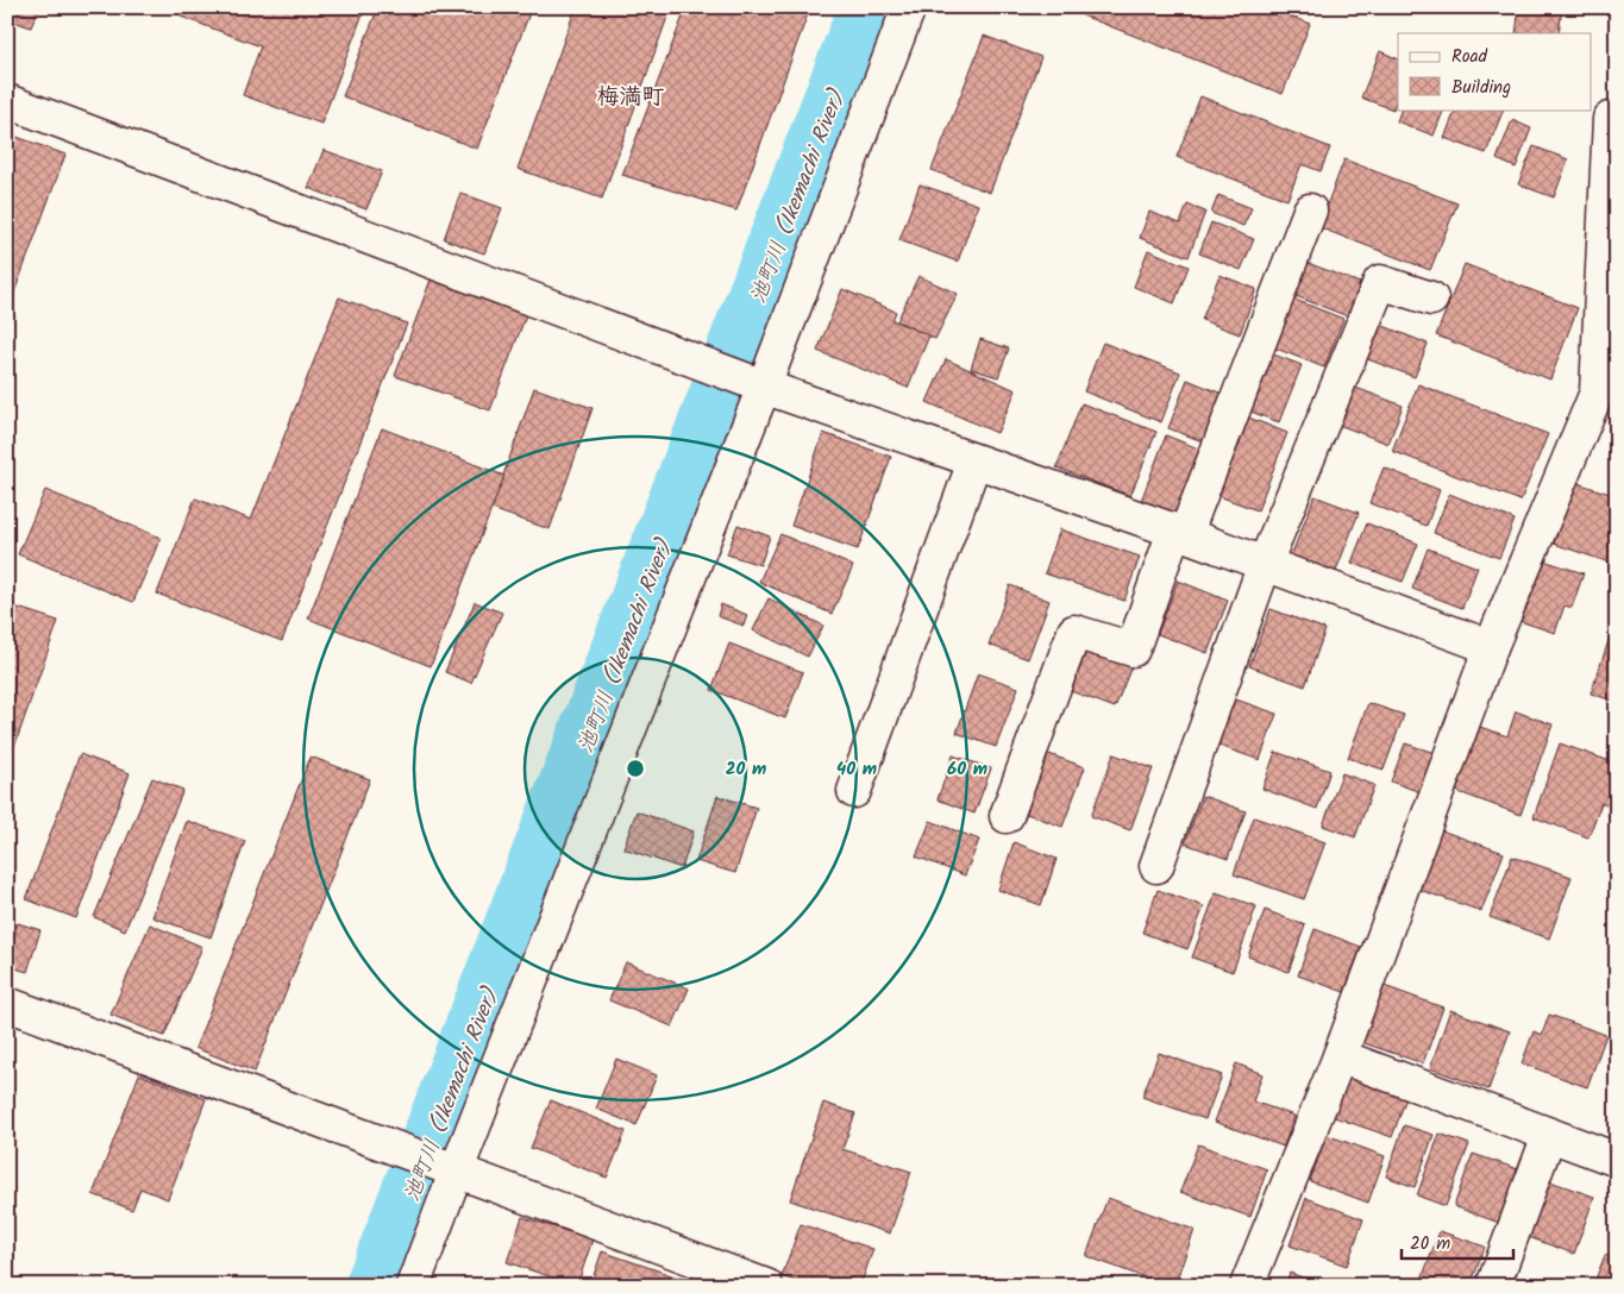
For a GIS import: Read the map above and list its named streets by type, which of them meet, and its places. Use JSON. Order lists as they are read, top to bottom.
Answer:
{
  "districts": ["梅満町"],
  "water": ["池町川 (Ikemachi River)"],
  "legend": ["Road", "Building"],
  "scale_bar": "20 m",
  "rings": ["20 m", "40 m", "60 m"]
}
